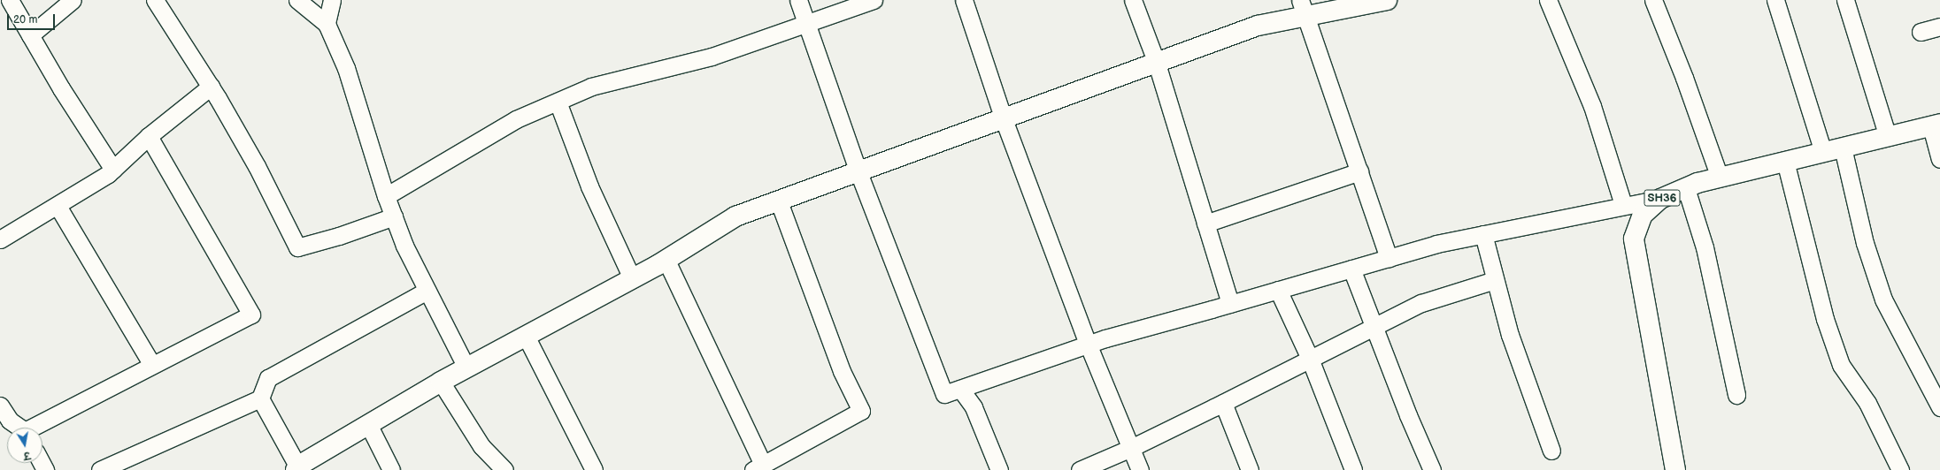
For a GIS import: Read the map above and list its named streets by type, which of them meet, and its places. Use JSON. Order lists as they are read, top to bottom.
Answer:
{
  "streets": {
    "main road": ["SH36"]
  },
  "scale_bar": "20 m",
  "north": "bottom"
}
